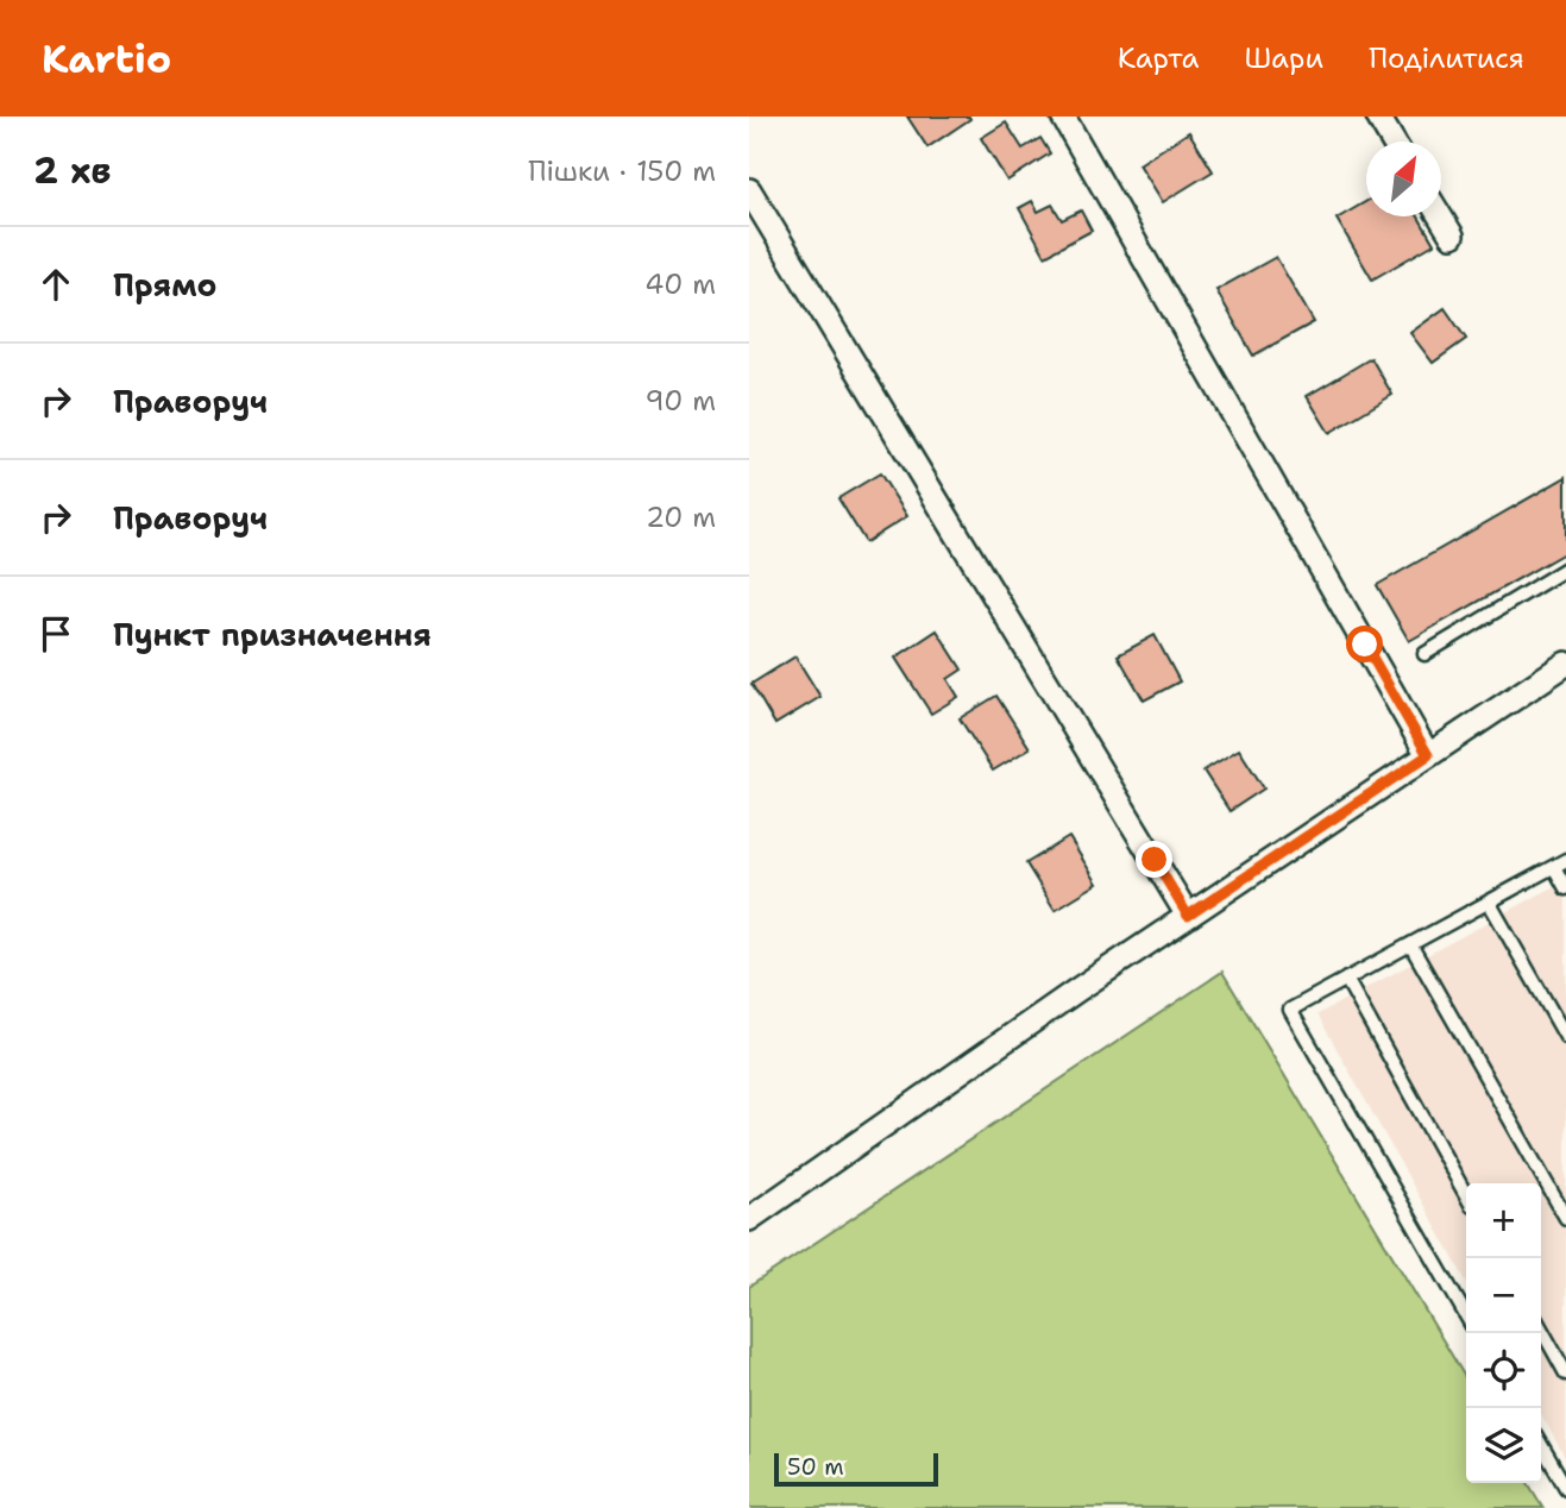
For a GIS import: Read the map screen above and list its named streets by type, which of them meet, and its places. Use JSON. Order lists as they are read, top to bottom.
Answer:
{
  "scale_bar": "50 m",
  "north": "top right",
  "page": {
    "header": "Kartio",
    "nav": ["Карта", "Шари", "Поділитися"],
    "heading": ["2 хв", "Пішки · 150 m"],
    "list": [
      ["Прямо", "40 m"],
      ["Праворуч", "90 m"],
      ["Праворуч", "20 m"],
      "Пункт призначення"
    ],
    "map_buttons": ["+", "−"],
    "scale": "50 m"
  }
}
